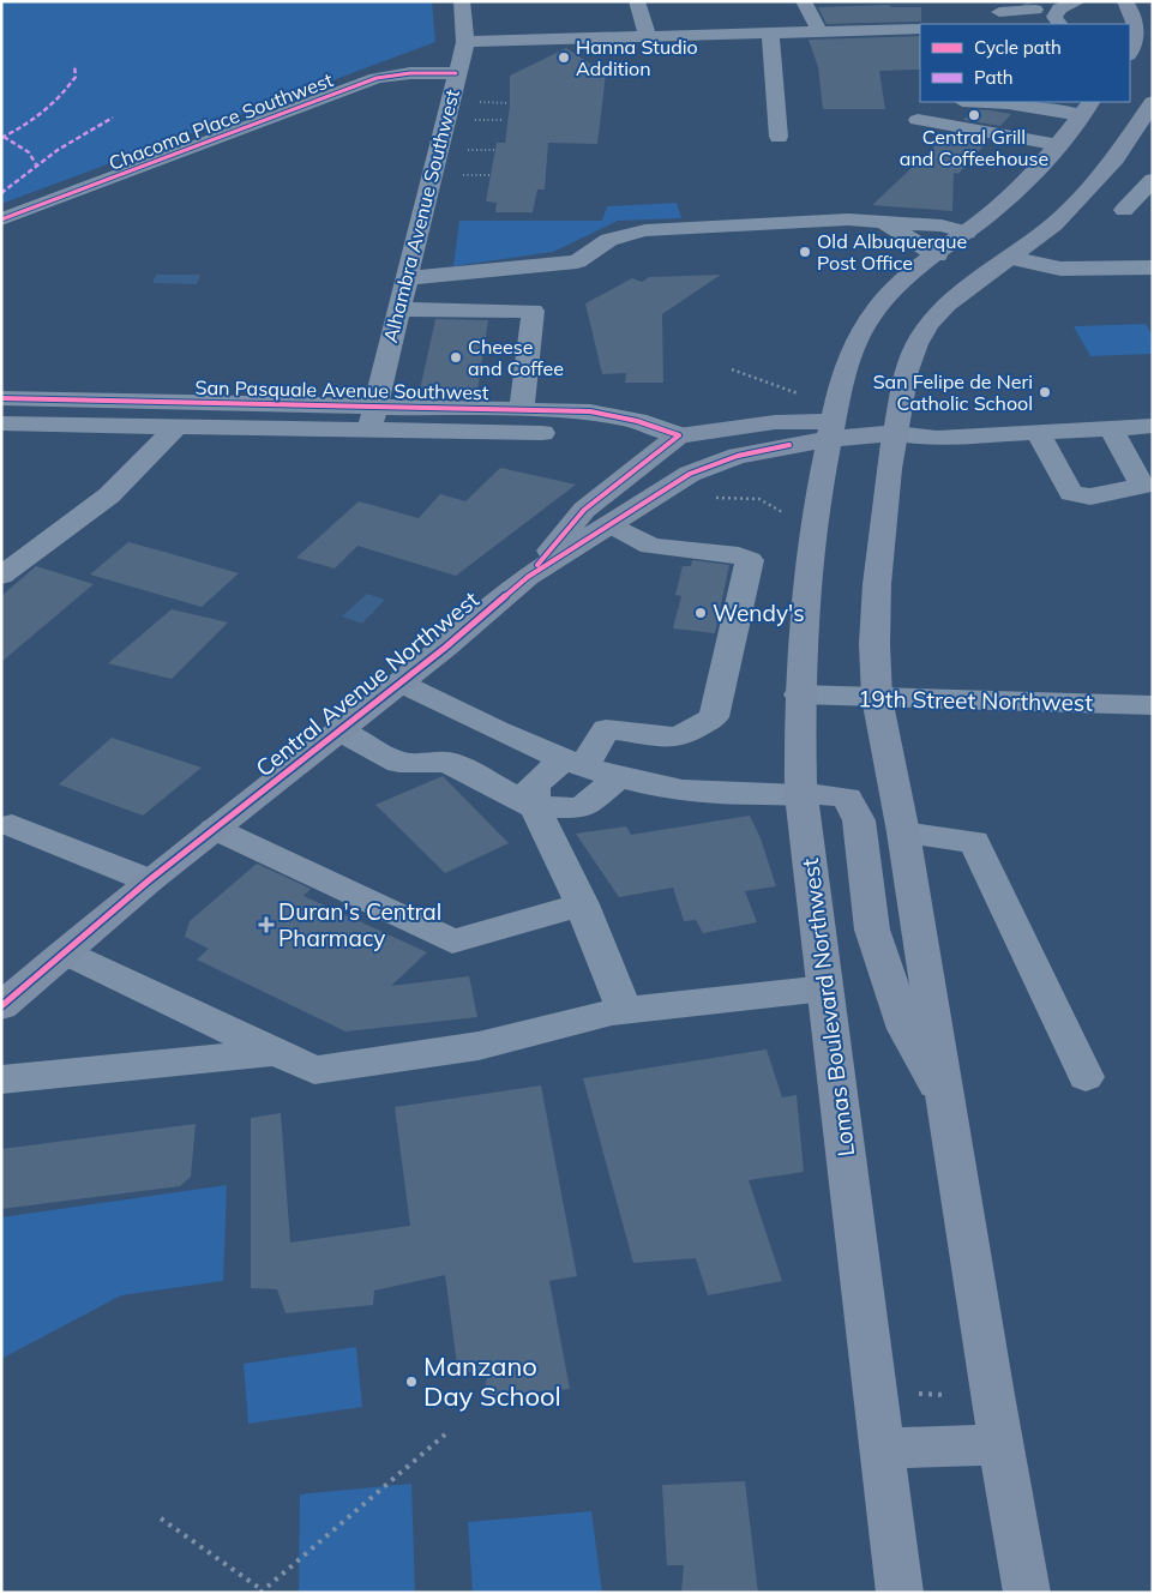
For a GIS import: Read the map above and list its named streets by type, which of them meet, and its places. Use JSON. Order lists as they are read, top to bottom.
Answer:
{
  "streets": {
    "main road": ["Central Avenue Northwest", "Lomas Boulevard Northwest"],
    "street": [
      "Chacoma Place Southwest",
      "Alhambra Avenue Southwest",
      "San Pasquale Avenue Southwest",
      "19th Street Northwest"
    ]
  },
  "crossings": [
    ["Chacoma Place Southwest", "Alhambra Avenue Southwest"],
    ["Alhambra Avenue Southwest", "San Pasquale Avenue Southwest"],
    ["San Pasquale Avenue Southwest", "Central Avenue Northwest"],
    ["Central Avenue Northwest", "Lomas Boulevard Northwest"],
    ["19th Street Northwest", "Lomas Boulevard Northwest"]
  ],
  "places": {
    "other": [
      "Hanna Studio Addition",
      "Central Grill and Coffeehouse",
      "Old Albuquerque Post Office",
      "Cheese and Coffee",
      "San Felipe de Neri Catholic School",
      "Wendy's",
      "Manzano Day School"
    ],
    "health": ["Duran's Central Pharmacy"]
  },
  "legend": ["Cycle path", "Path"]
}
